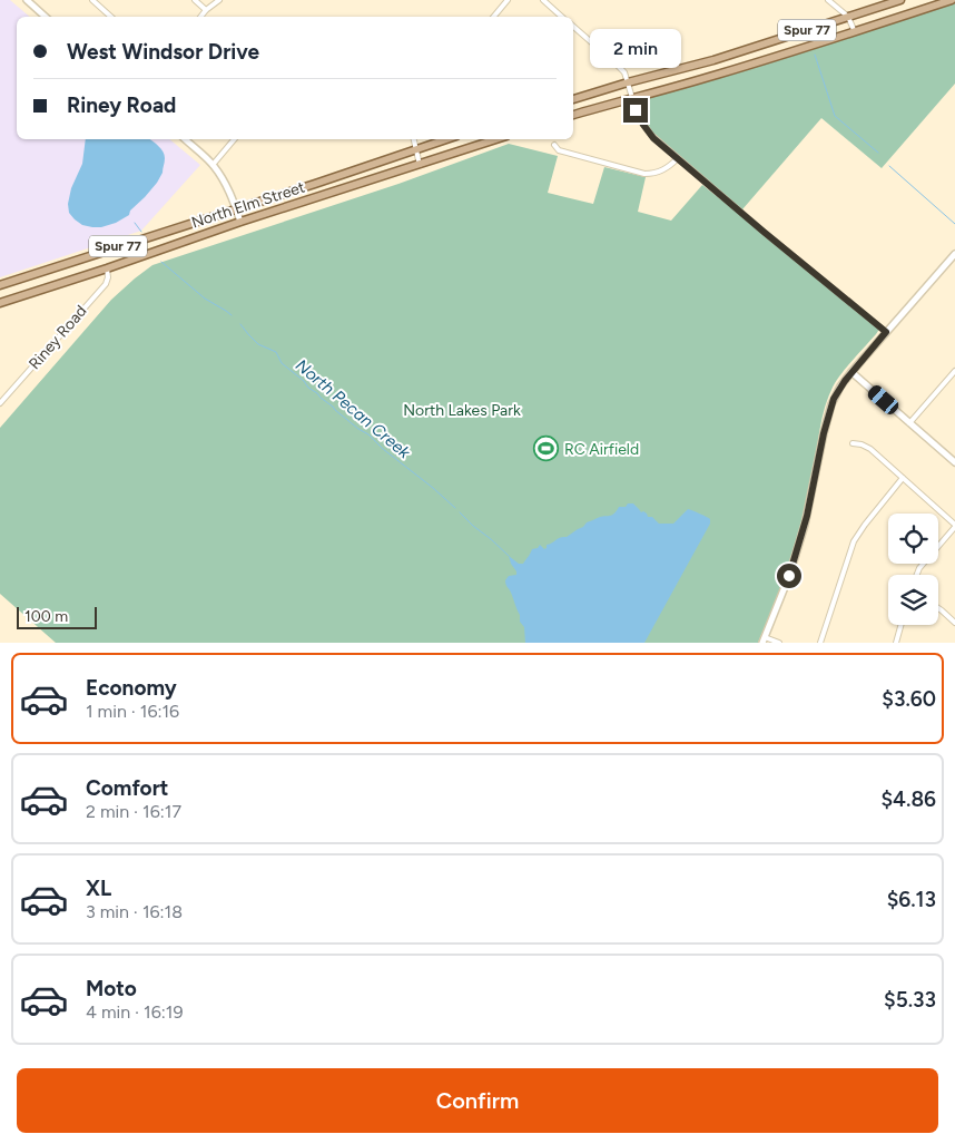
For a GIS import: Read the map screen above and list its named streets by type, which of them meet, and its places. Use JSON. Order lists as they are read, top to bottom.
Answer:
{
  "streets": {
    "main road": ["Spur 77", "North Elm Street"],
    "street": ["Riney Road"]
  },
  "crossings": [
    ["North Elm Street", "Riney Road"]
  ],
  "water": ["North Pecan Creek"],
  "parks": ["North Lakes Park"],
  "places": {
    "sports": ["RC Airfield"]
  },
  "scale_bar": "100 m",
  "page": {
    "banner": ["West Windsor Drive", "Riney Road"],
    "bubble": "2 min",
    "scale": "100 m",
    "list": [
      {
        "name": "Economy",
        "note": "1 min · 16:16",
        "value": "$3.60"
      },
      {
        "name": "Comfort",
        "note": "2 min · 16:17",
        "value": "$4.86"
      },
      {
        "name": "XL",
        "note": "3 min · 16:18",
        "value": "$6.13"
      },
      {
        "name": "Moto",
        "note": "4 min · 16:19",
        "value": "$5.33"
      }
    ],
    "buttons": "Confirm"
  }
}
